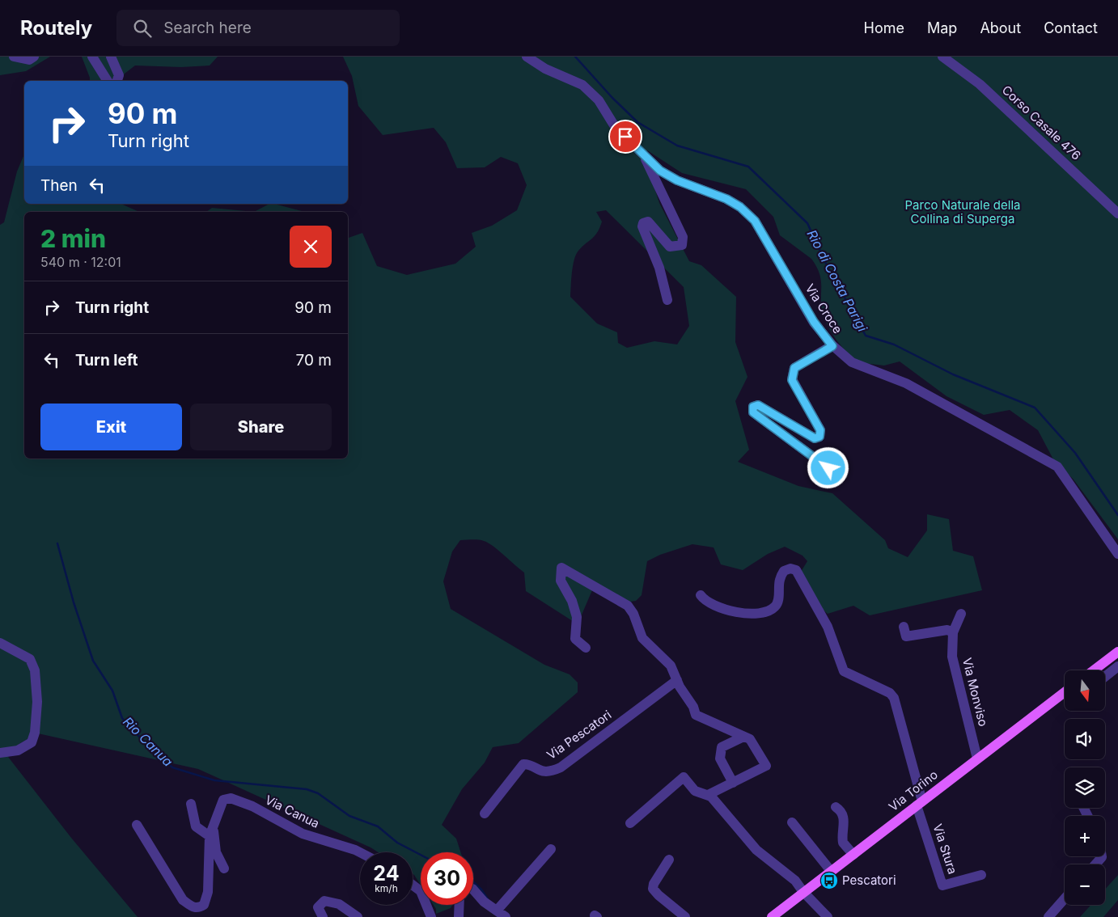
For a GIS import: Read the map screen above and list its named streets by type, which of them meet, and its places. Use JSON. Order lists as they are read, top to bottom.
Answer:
{
  "streets": {
    "main road": ["Via Torino"],
    "street": [
      "Corso Casale 476",
      "Via Croce",
      "Via Monviso",
      "Via Pescatori",
      "Via Canua",
      "Via Stura"
    ]
  },
  "crossings": [
    ["Via Monviso", "Via Torino"],
    ["Via Torino", "Via Stura"]
  ],
  "water": ["Rio di Costa Parigi", "Rio Canua"],
  "parks": ["Parco Naturale della Collina di Superga"],
  "places": {
    "bus stop": ["Pescatori"]
  },
  "north": "bottom",
  "page": {
    "header": "Routely",
    "search": "Search here",
    "nav": [
      "Home",
      "Map",
      "About",
      "Contact"
    ],
    "turn": ["90 m", "Turn right"],
    "then": "Then",
    "heading": ["2 min", "540 m · 12:01"],
    "list": [
      {
        "name": "Turn right",
        "value": "90 m"
      },
      {
        "name": "Turn left",
        "value": "70 m"
      }
    ],
    "buttons": ["Exit", "Share"],
    "map_buttons": ["+", "−"],
    "speed": "24 km/h",
    "limit": "30"
  }
}
